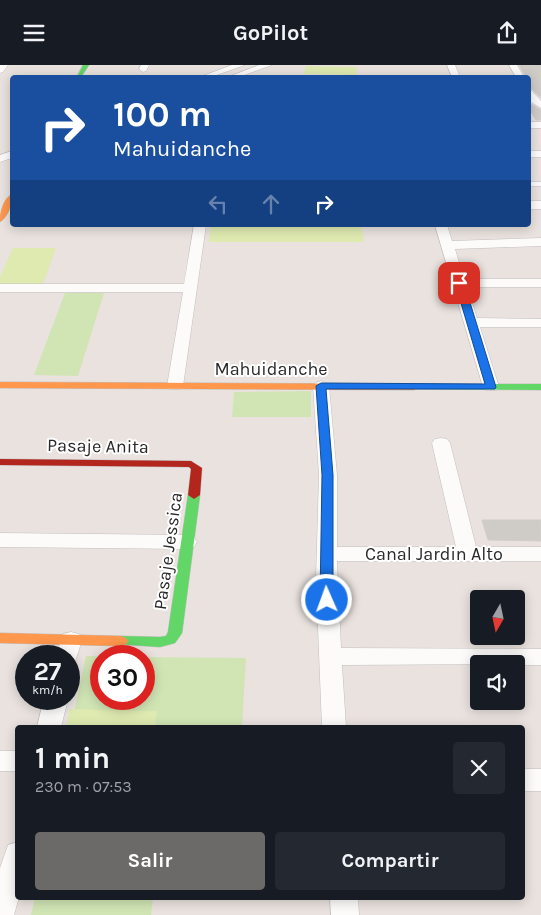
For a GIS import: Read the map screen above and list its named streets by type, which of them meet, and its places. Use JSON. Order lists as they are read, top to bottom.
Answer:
{
  "streets": {
    "street": [
      "Mahuidanche",
      "Pasaje Anita",
      "Pasaje Jessica",
      "Canal Jardin Alto"
    ]
  },
  "crossings": [
    ["Pasaje Anita", "Pasaje Jessica"]
  ],
  "north": "bottom",
  "page": {
    "header": "GoPilot",
    "turn": ["100 m", "Mahuidanche"],
    "speed": "27 km/h",
    "limit": "30",
    "heading": ["1 min", "230 m · 07:53"],
    "buttons": ["Salir", "Compartir"]
  }
}
